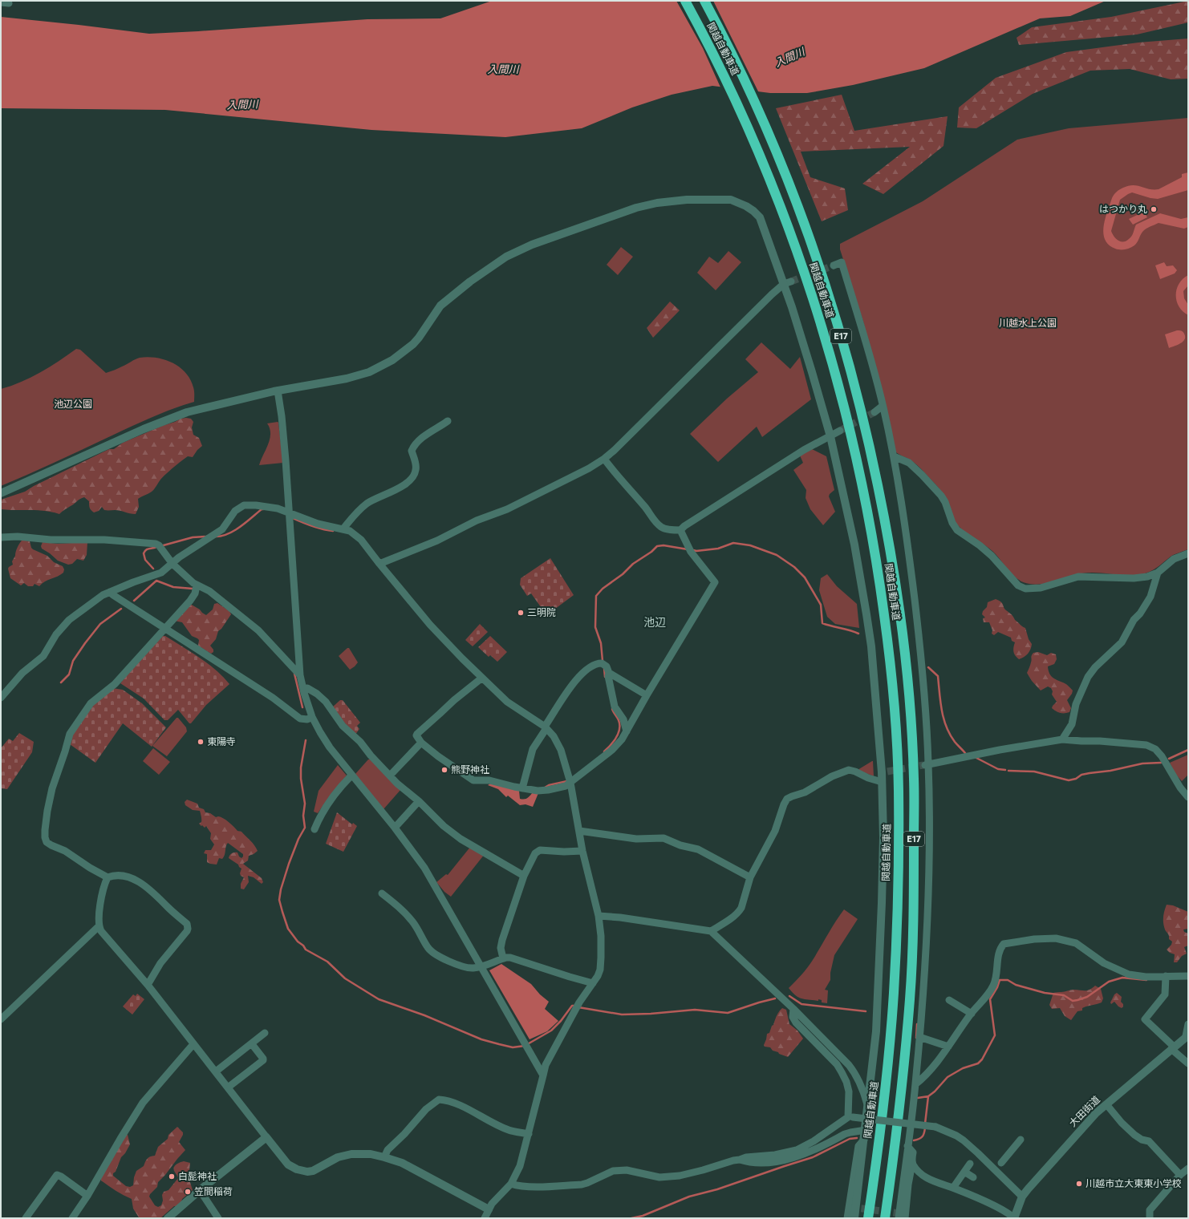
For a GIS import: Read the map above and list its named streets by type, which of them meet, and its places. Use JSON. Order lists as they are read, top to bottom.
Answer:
{
  "streets": {
    "highway": ["関越自動車道", "E17"],
    "street": ["大田街道"]
  },
  "districts": ["池辺"],
  "water": ["入間川"],
  "parks": ["川越水上公園", "池辺公園"],
  "places": [
    "はつかり丸",
    "三明院",
    "東陽寺",
    "熊野神社",
    "白髭神社",
    "川越市立大東東小学校",
    "笠間稲荷"
  ]
}
